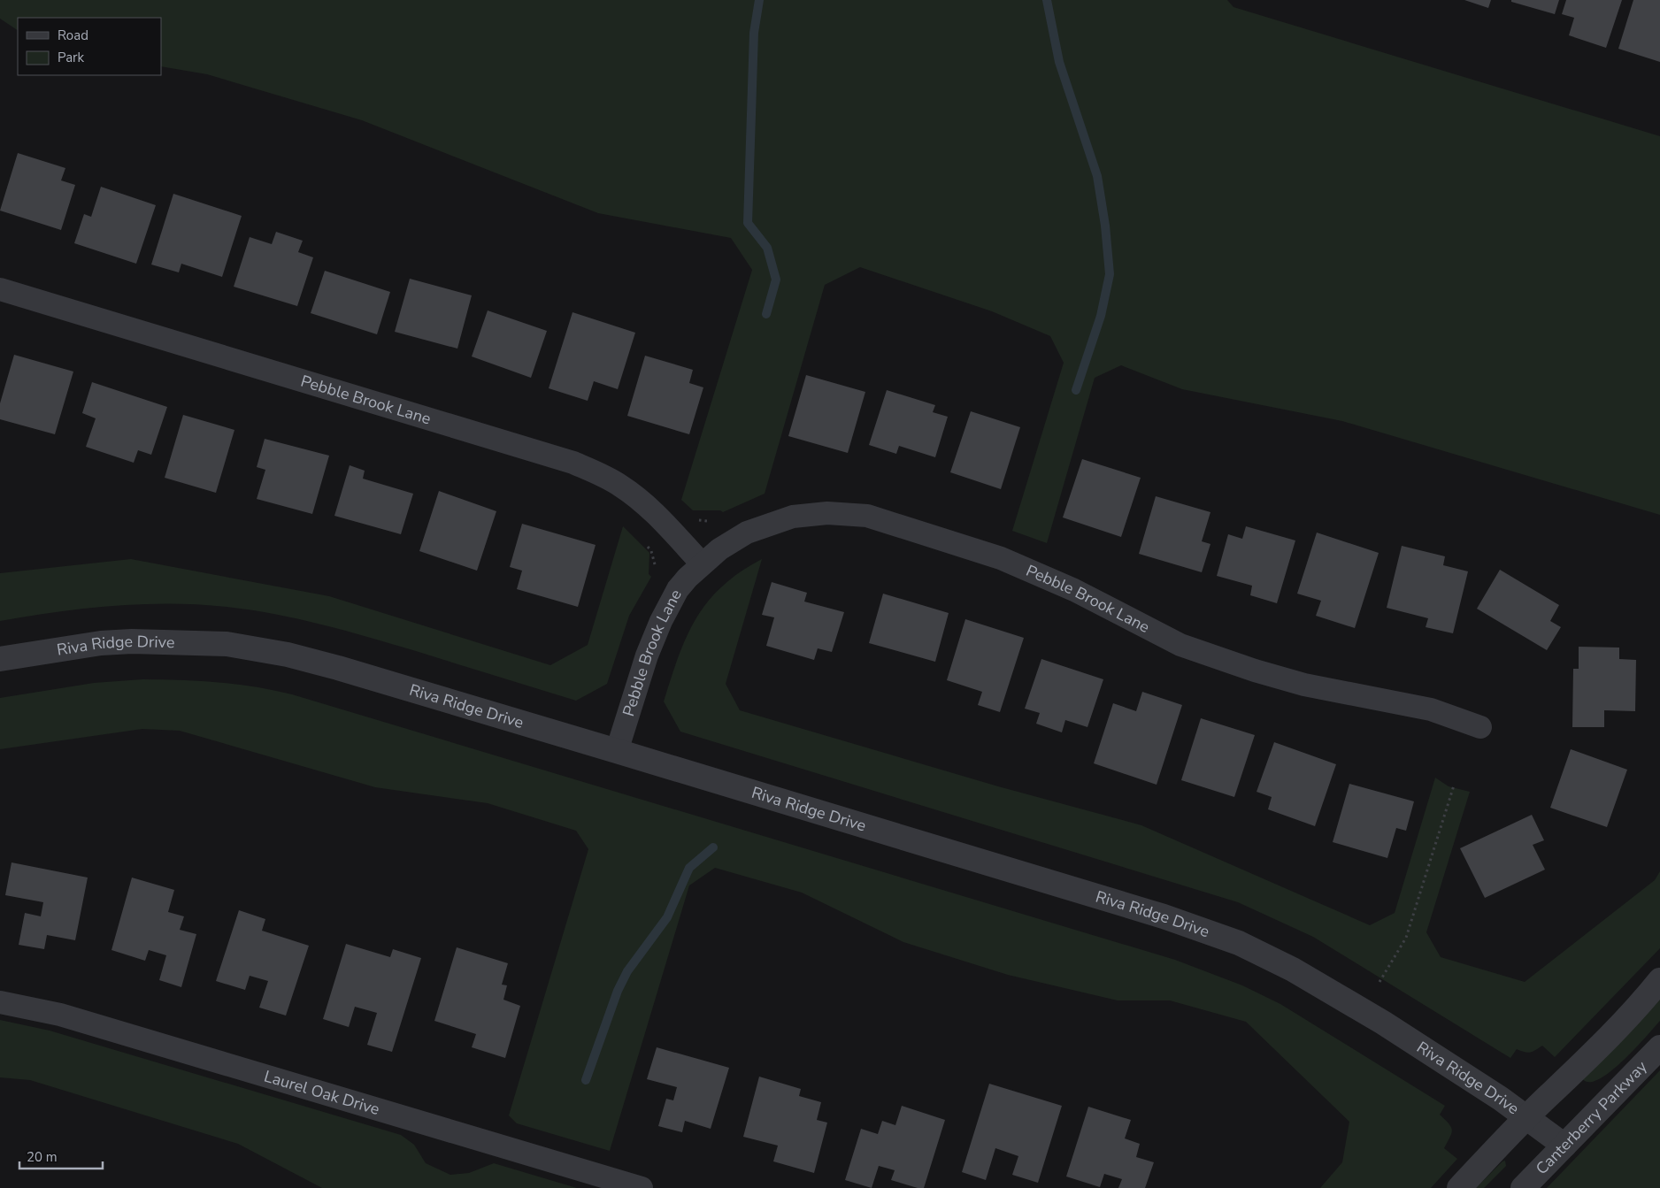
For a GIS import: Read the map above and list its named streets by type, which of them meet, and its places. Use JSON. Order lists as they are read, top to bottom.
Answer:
{
  "streets": {
    "street": [
      "Pebble Brook Lane",
      "Riva Ridge Drive",
      "Laurel Oak Drive",
      "Canterberry Parkway"
    ]
  },
  "crossings": [
    ["Pebble Brook Lane", "Riva Ridge Drive"],
    ["Riva Ridge Drive", "Canterberry Parkway"]
  ],
  "legend": ["Road", "Park"],
  "scale_bar": "20 m"
}
